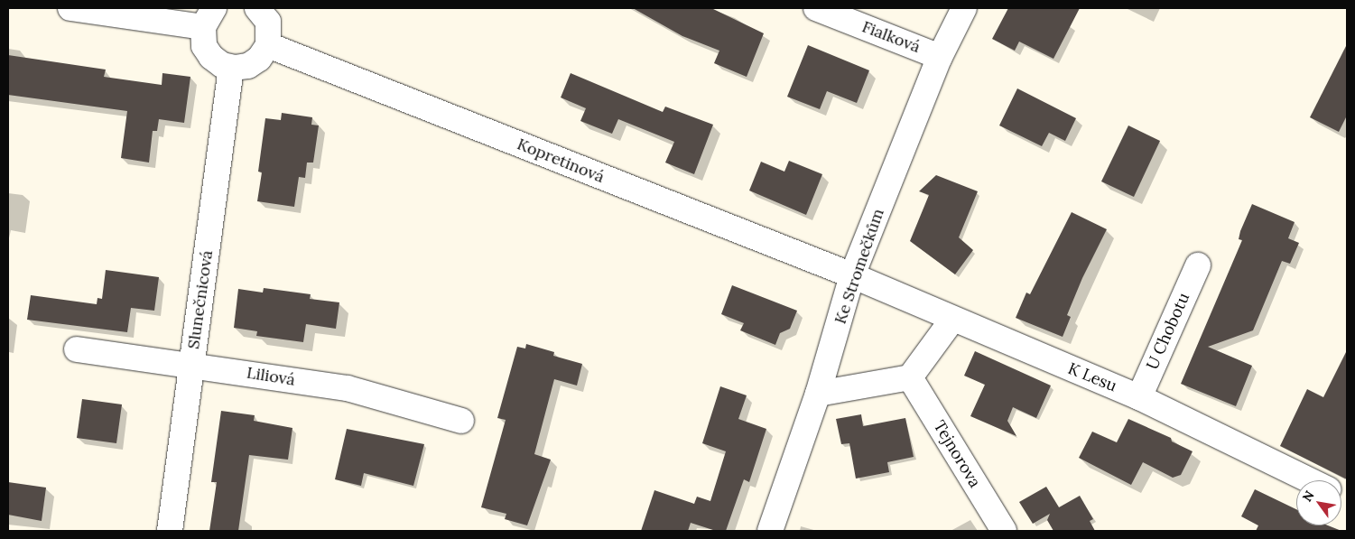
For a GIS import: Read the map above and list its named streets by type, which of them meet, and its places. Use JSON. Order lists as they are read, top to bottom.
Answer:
{
  "streets": {
    "street": [
      "Fialková",
      "Kopretinová",
      "Ke Stromečkům",
      "Slunečnicová",
      "U Chobotu",
      "Liliová",
      "K Lesu",
      "Tejnorova"
    ]
  },
  "crossings": [
    ["Fialková", "Ke Stromečkům"],
    ["Kopretinová", "Ke Stromečkům"],
    ["Kopretinová", "K Lesu"],
    ["Ke Stromečkům", "K Lesu"],
    ["Slunečnicová", "Liliová"],
    ["U Chobotu", "K Lesu"]
  ],
  "north": "top left"
}
